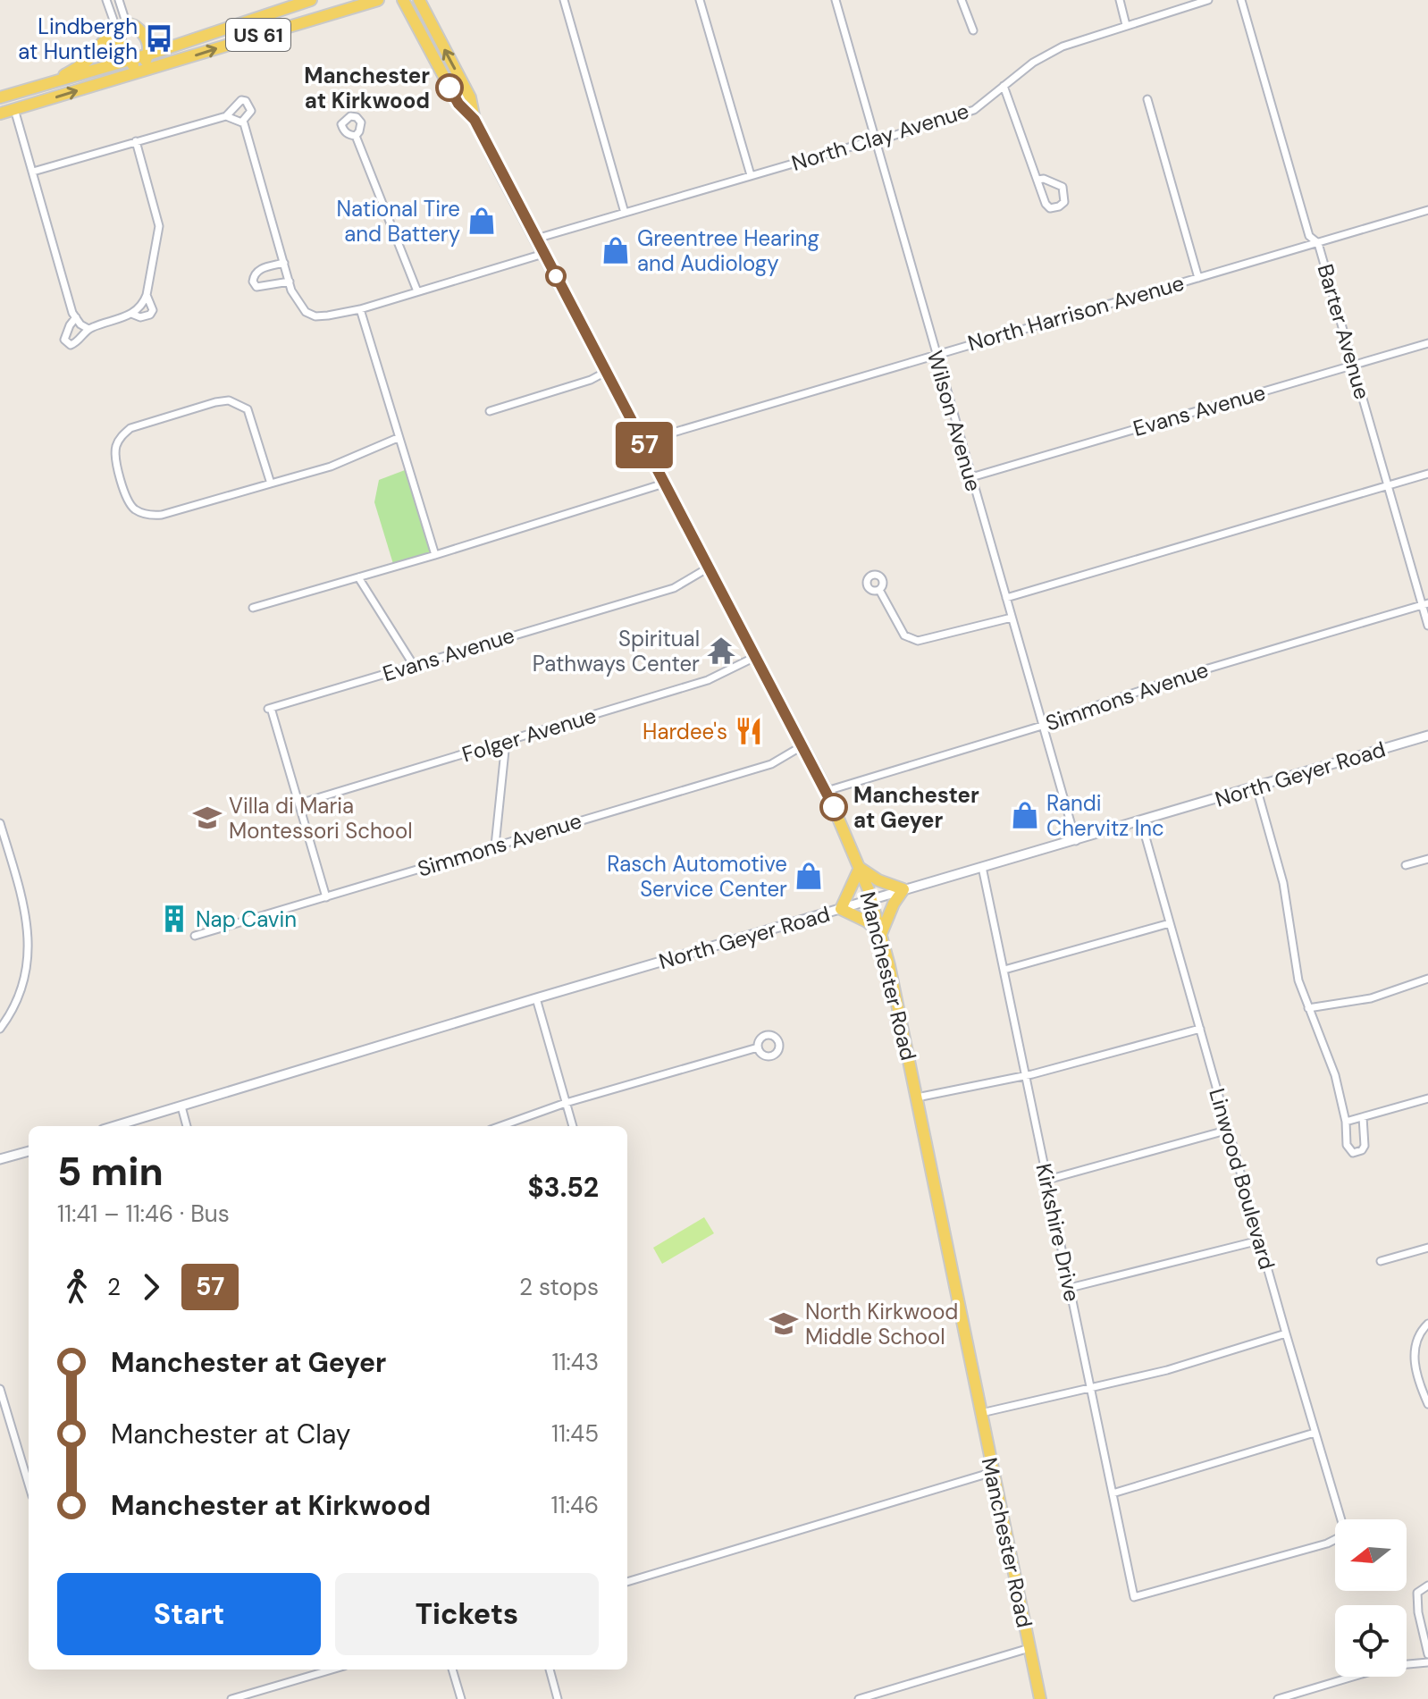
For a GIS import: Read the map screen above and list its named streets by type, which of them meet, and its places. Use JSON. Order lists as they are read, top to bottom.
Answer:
{
  "streets": {
    "main road": ["US 61", "Manchester Road"],
    "street": [
      "North Clay Avenue",
      "North Harrison Avenue",
      "Barter Avenue",
      "Evans Avenue",
      "Wilson Avenue",
      "Simmons Avenue",
      "Folger Avenue",
      "North Geyer Road",
      "Linwood Boulevard",
      "Kirkshire Drive"
    ]
  },
  "crossings": [
    ["North Clay Avenue", "Wilson Avenue"],
    ["North Clay Avenue", "Manchester Road"],
    ["North Harrison Avenue", "Barter Avenue"],
    ["North Harrison Avenue", "Wilson Avenue"],
    ["North Harrison Avenue", "Manchester Road"],
    ["Barter Avenue", "Evans Avenue"],
    ["Barter Avenue", "Simmons Avenue"],
    ["Evans Avenue", "Wilson Avenue"],
    ["Evans Avenue", "Folger Avenue"],
    ["Evans Avenue", "Manchester Road"],
    ["Wilson Avenue", "Simmons Avenue"],
    ["Wilson Avenue", "North Geyer Road"],
    ["Simmons Avenue", "Manchester Road"],
    ["Folger Avenue", "Manchester Road"],
    ["North Geyer Road", "Manchester Road"],
    ["North Geyer Road", "Linwood Boulevard"],
    ["North Geyer Road", "Kirkshire Drive"],
    ["Linwood Boulevard", "Kirkshire Drive"]
  ],
  "places": {
    "bus stop": ["Lindbergh at Huntleigh"],
    "other": ["Manchester at Kirkwood", "Manchester at Geyer"],
    "shop": [
      "National Tire and Battery",
      "Greentree Hearing and Audiology",
      "Randi Chervitz Inc",
      "Rasch Automotive Service Center"
    ],
    "temple": ["Spiritual Pathways Center"],
    "restaurant": ["Hardee's"],
    "school or university": ["Villa di Maria Montessori School", "North Kirkwood Middle School"],
    "building": ["Nap Cavin"]
  },
  "lines": ["bus line 57"],
  "north": "left",
  "page": {
    "on_map": "57",
    "heading": ["5 min", "11:41 – 11:46 · Bus", "$3.52"],
    "legs": ["2", "57", "2 stops"],
    "list": [
      {
        "name": "Manchester at Geyer",
        "value": "11:43"
      },
      {
        "name": "Manchester at Clay",
        "value": "11:45"
      },
      {
        "name": "Manchester at Kirkwood",
        "value": "11:46"
      }
    ],
    "buttons": ["Start", "Tickets"]
  }
}
